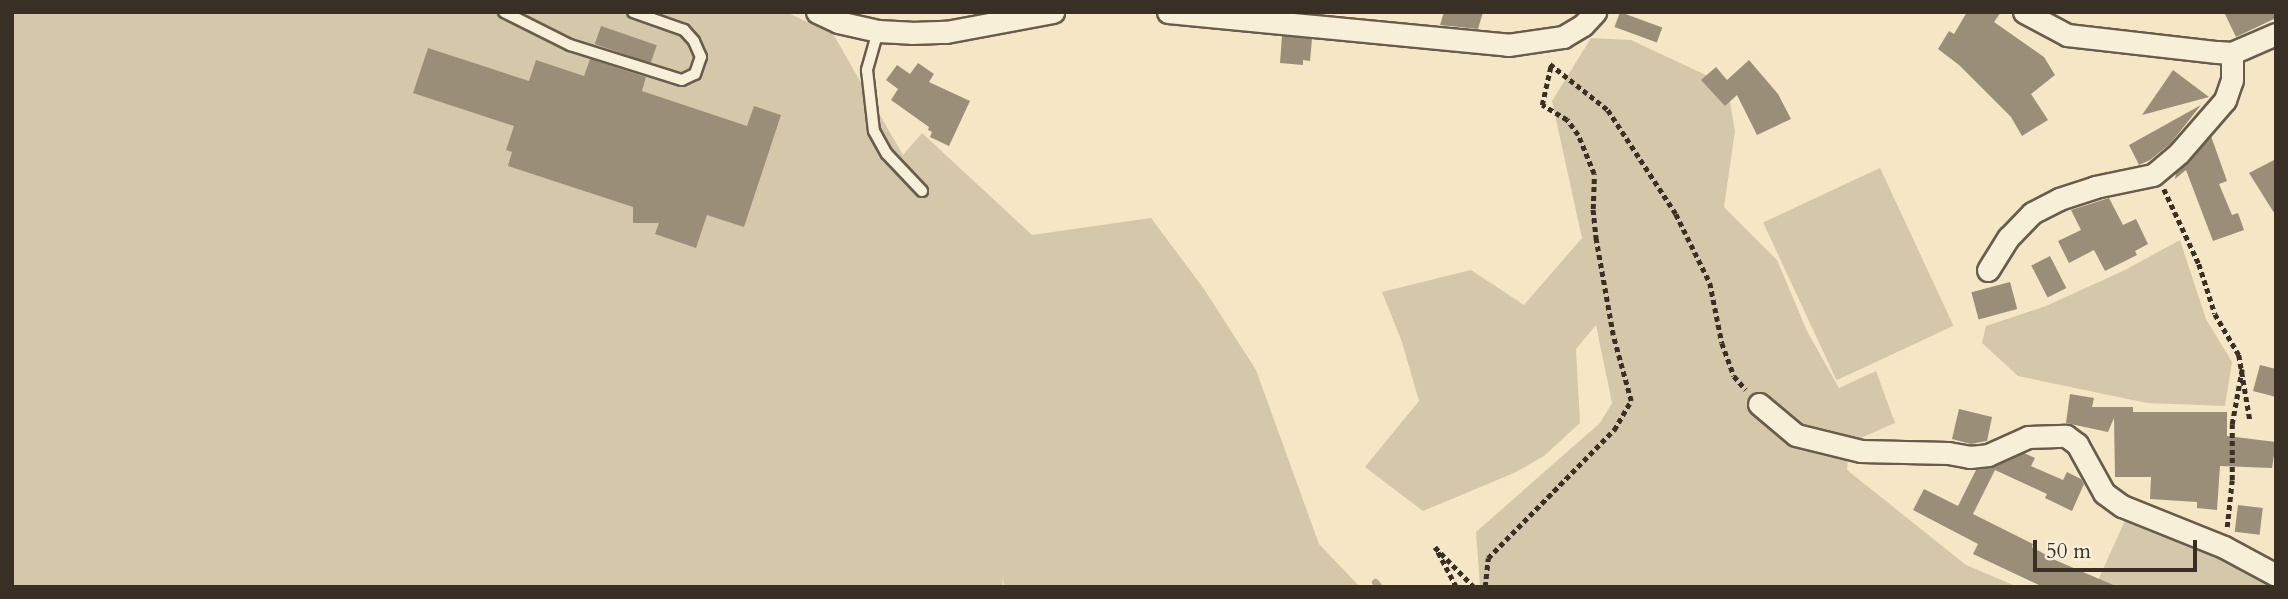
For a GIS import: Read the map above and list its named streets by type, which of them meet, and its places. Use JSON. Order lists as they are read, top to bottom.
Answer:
{
  "scale_bar": "50 m"
}
